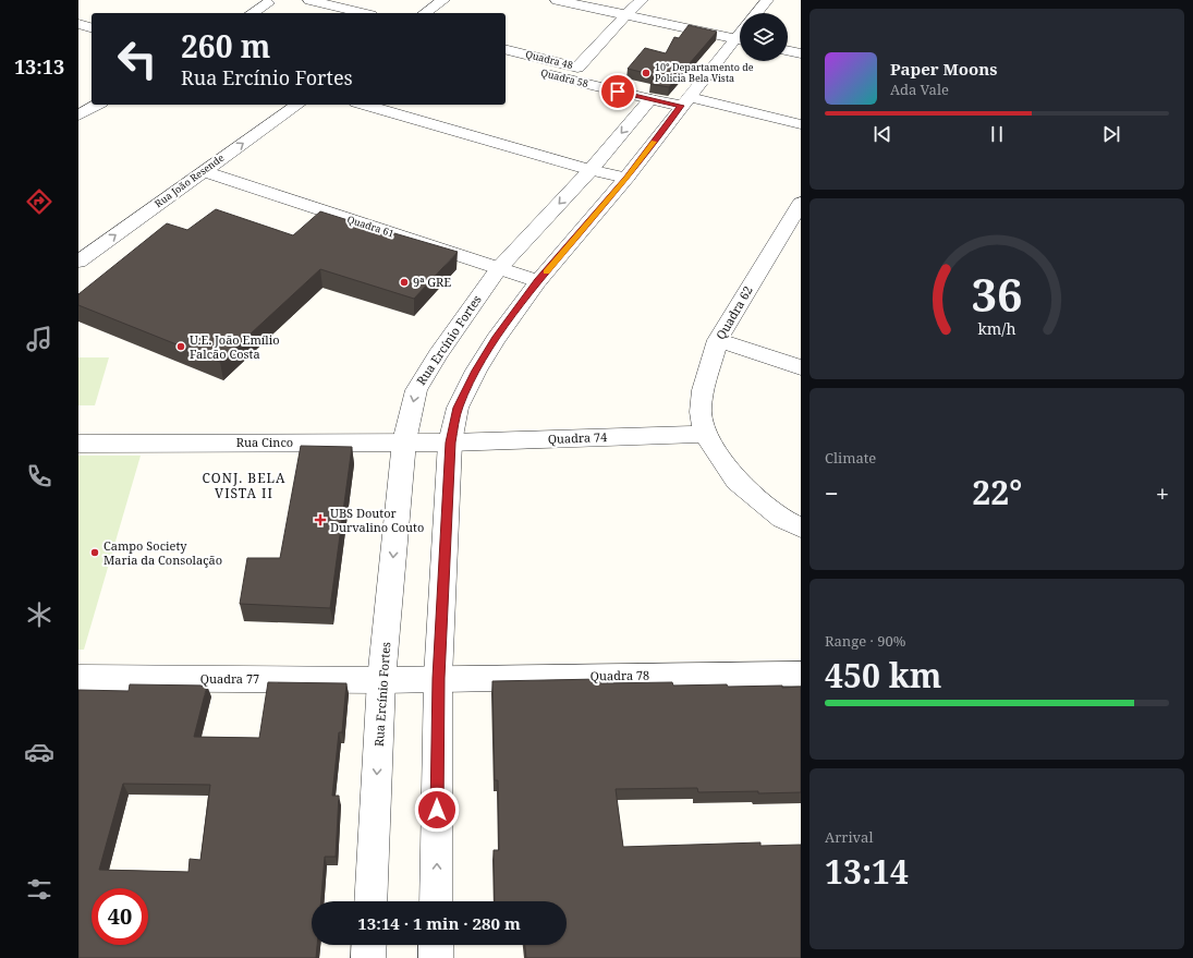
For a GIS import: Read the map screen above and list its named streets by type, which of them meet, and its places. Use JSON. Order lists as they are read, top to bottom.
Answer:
{
  "streets": {
    "street": [
      "Quadra 48",
      "Quadra 58",
      "Rua João Resende",
      "Quadra 61",
      "Quadra 62",
      "Rua Ercínio Fortes",
      "Quadra 74",
      "Rua Cinco",
      "Quadra 78",
      "Quadra 77"
    ]
  },
  "crossings": [
    ["Quadra 58", "Rua Ercínio Fortes"],
    ["Rua João Resende", "Quadra 61"],
    ["Quadra 61", "Rua Ercínio Fortes"],
    ["Quadra 62", "Quadra 74"],
    ["Rua Ercínio Fortes", "Rua Cinco"],
    ["Rua Ercínio Fortes", "Quadra 78"],
    ["Rua Ercínio Fortes", "Quadra 77"],
    ["Quadra 74", "Rua Cinco"],
    ["Quadra 78", "Quadra 77"]
  ],
  "one_way": ["Rua João Resende"],
  "districts": ["CONJ. BELA VISTA II"],
  "places": {
    "other": [
      "10° Departamento de Policia Bela Vista",
      "9ª GRE",
      "U.E. João Emílio Falcão Costa",
      "Campo Society Maria da Consolação"
    ],
    "health": ["UBS Doutor Durvalino Couto"]
  },
  "page": {
    "tabs": "13:13",
    "turn": ["260 m", "Rua Ercínio Fortes"],
    "song": ["Paper Moons", "Ada Vale"],
    "tile": [
      "Climate",
      ["Range · 90%", "450 km"],
      ["Arrival", "13:14"]
    ],
    "heat": ["−", "22°", "+"],
    "limit": "40",
    "trip": "13:14 · 1 min · 280 m",
    "gauge": ["36", "km/h"]
  }
}
